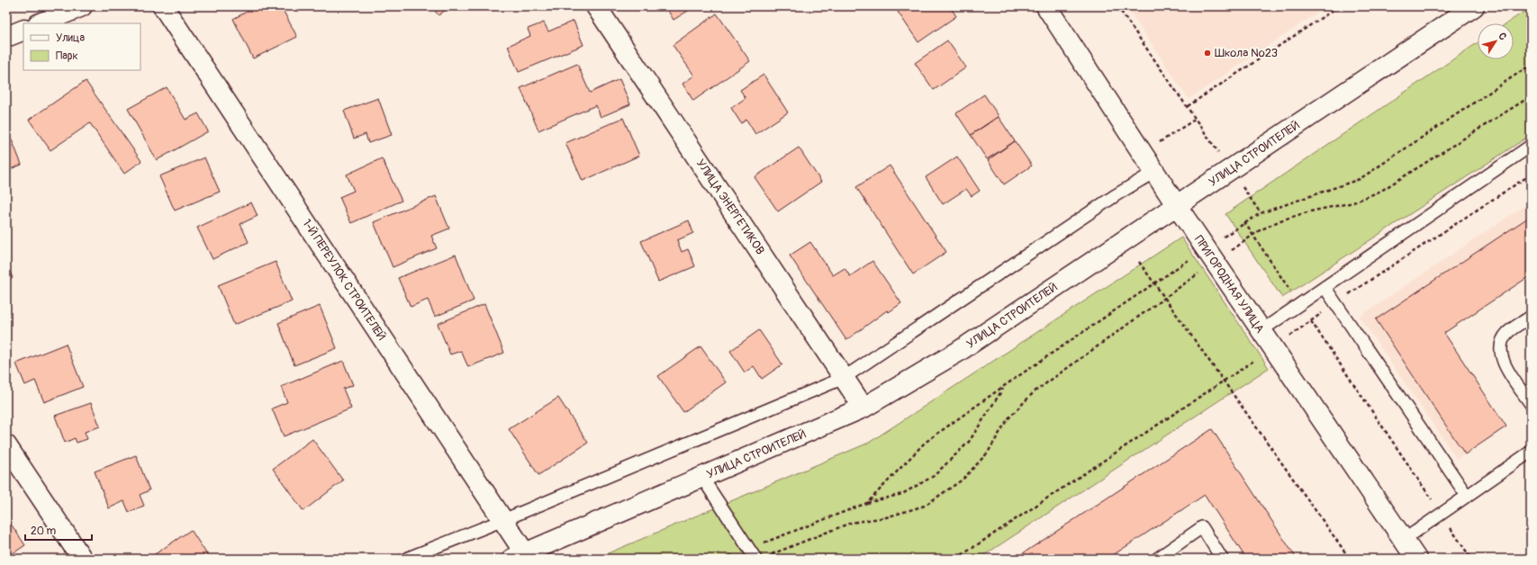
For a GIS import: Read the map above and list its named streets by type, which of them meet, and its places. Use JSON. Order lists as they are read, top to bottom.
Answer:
{
  "streets": {
    "street": [
      "УЛИЦА СТРОИТЕЛЕЙ",
      "УЛИЦА ЭНЕРГЕТИКОВ",
      "1-Й ПЕРЕУЛОК СТРОИТЕЛЕЙ",
      "ПРИГОРОДНАЯ УЛИЦА"
    ]
  },
  "crossings": [
    ["УЛИЦА СТРОИТЕЛЕЙ", "УЛИЦА ЭНЕРГЕТИКОВ"],
    ["УЛИЦА СТРОИТЕЛЕЙ", "1-Й ПЕРЕУЛОК СТРОИТЕЛЕЙ"],
    ["УЛИЦА СТРОИТЕЛЕЙ", "ПРИГОРОДНАЯ УЛИЦА"]
  ],
  "places": ["Школа №23"],
  "legend": ["Улица", "Парк"],
  "scale_bar": "20 m",
  "north": "top right"
}
